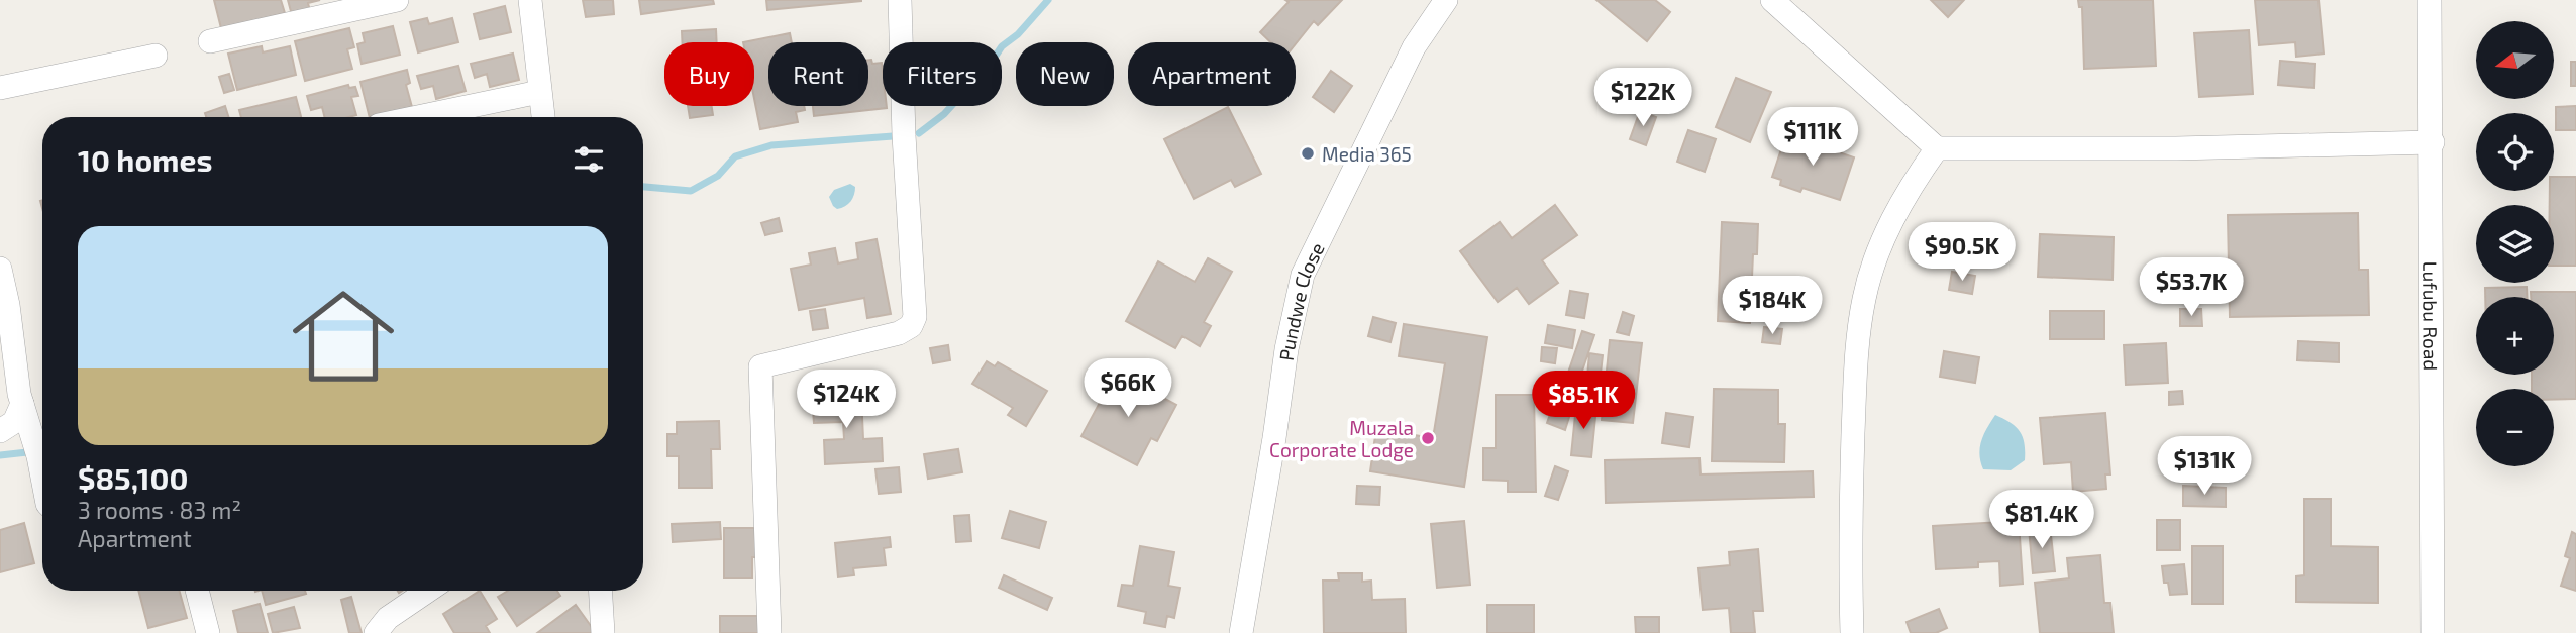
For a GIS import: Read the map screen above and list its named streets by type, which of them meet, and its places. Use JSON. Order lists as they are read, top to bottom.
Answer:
{
  "streets": {
    "street": ["Pundwe Close", "Lufubu Road"]
  },
  "places": ["Media 365", "Muzala Corporate Lodge"],
  "north": "left",
  "page": {
    "map_buttons": ["+", "−"],
    "chip": [
      "Buy",
      "Rent",
      "Filters",
      "New",
      "Apartment"
    ],
    "price": [
      "$122K",
      "$111K",
      "$90.5K",
      "$53.7K",
      "$184K",
      "$66K",
      "$124K",
      "$85.1K",
      "$131K",
      "$81.4K"
    ],
    "heading": "10 homes",
    "list": [
      {
        "name": "$85,100",
        "note": "3 rooms · 83 m² · Apartment"
      }
    ]
  }
}
